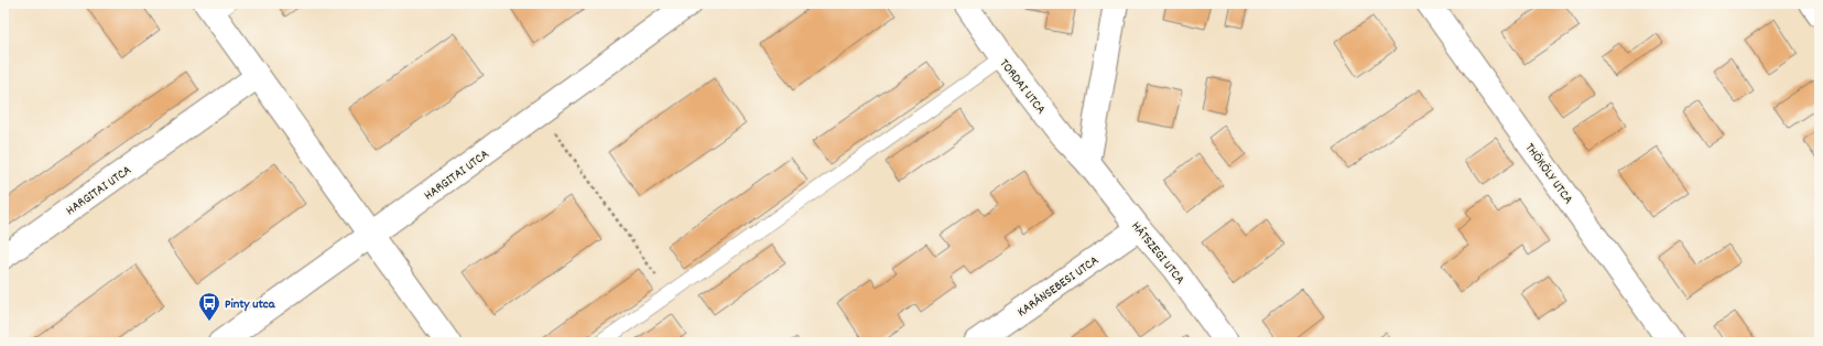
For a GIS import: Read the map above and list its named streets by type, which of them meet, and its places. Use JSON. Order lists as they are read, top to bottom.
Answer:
{
  "streets": {
    "street": [
      "TORDAI UTCA",
      "THÖKÖLY UTCA",
      "HARGITAI UTCA",
      "HÁTSZEGI UTCA",
      "KARÁNSEBESI UTCA"
    ]
  },
  "crossings": [
    ["TORDAI UTCA", "HÁTSZEGI UTCA"],
    ["HÁTSZEGI UTCA", "KARÁNSEBESI UTCA"]
  ],
  "places": {
    "bus stop": ["Pinty utca"]
  }
}
